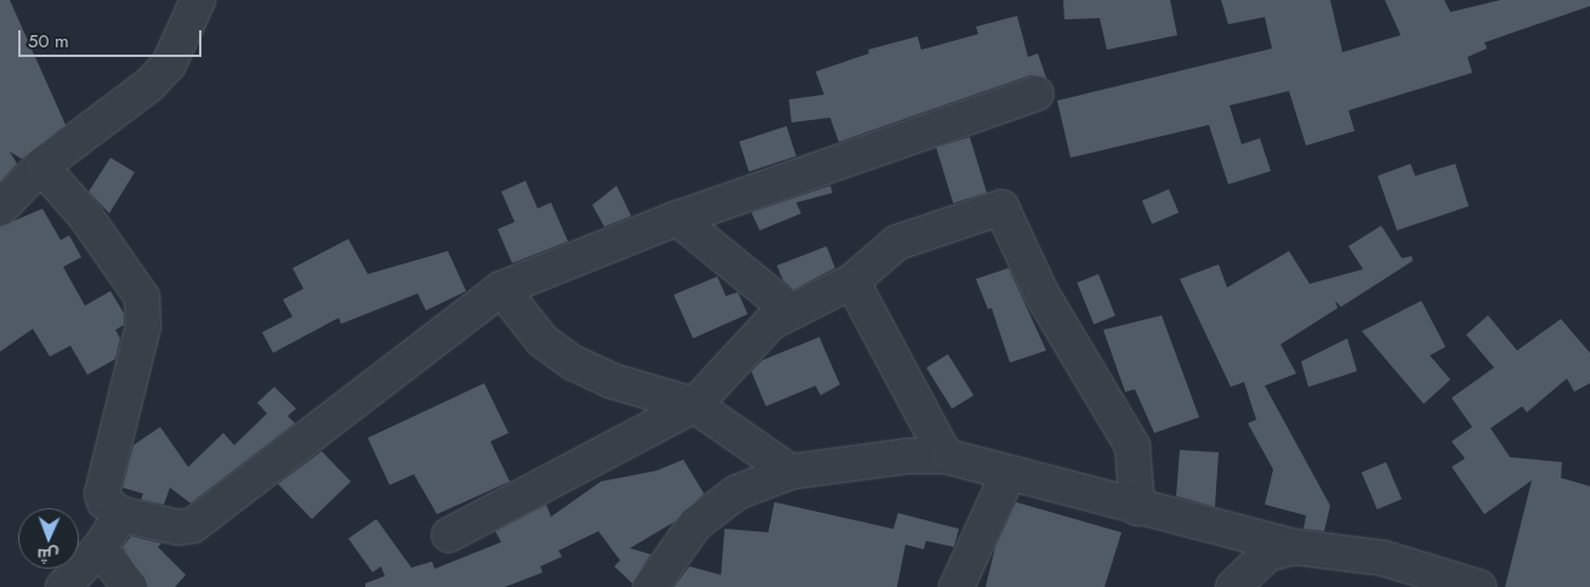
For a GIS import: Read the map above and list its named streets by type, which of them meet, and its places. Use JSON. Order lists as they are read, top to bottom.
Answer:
{
  "scale_bar": "50 m",
  "north": "bottom"
}
